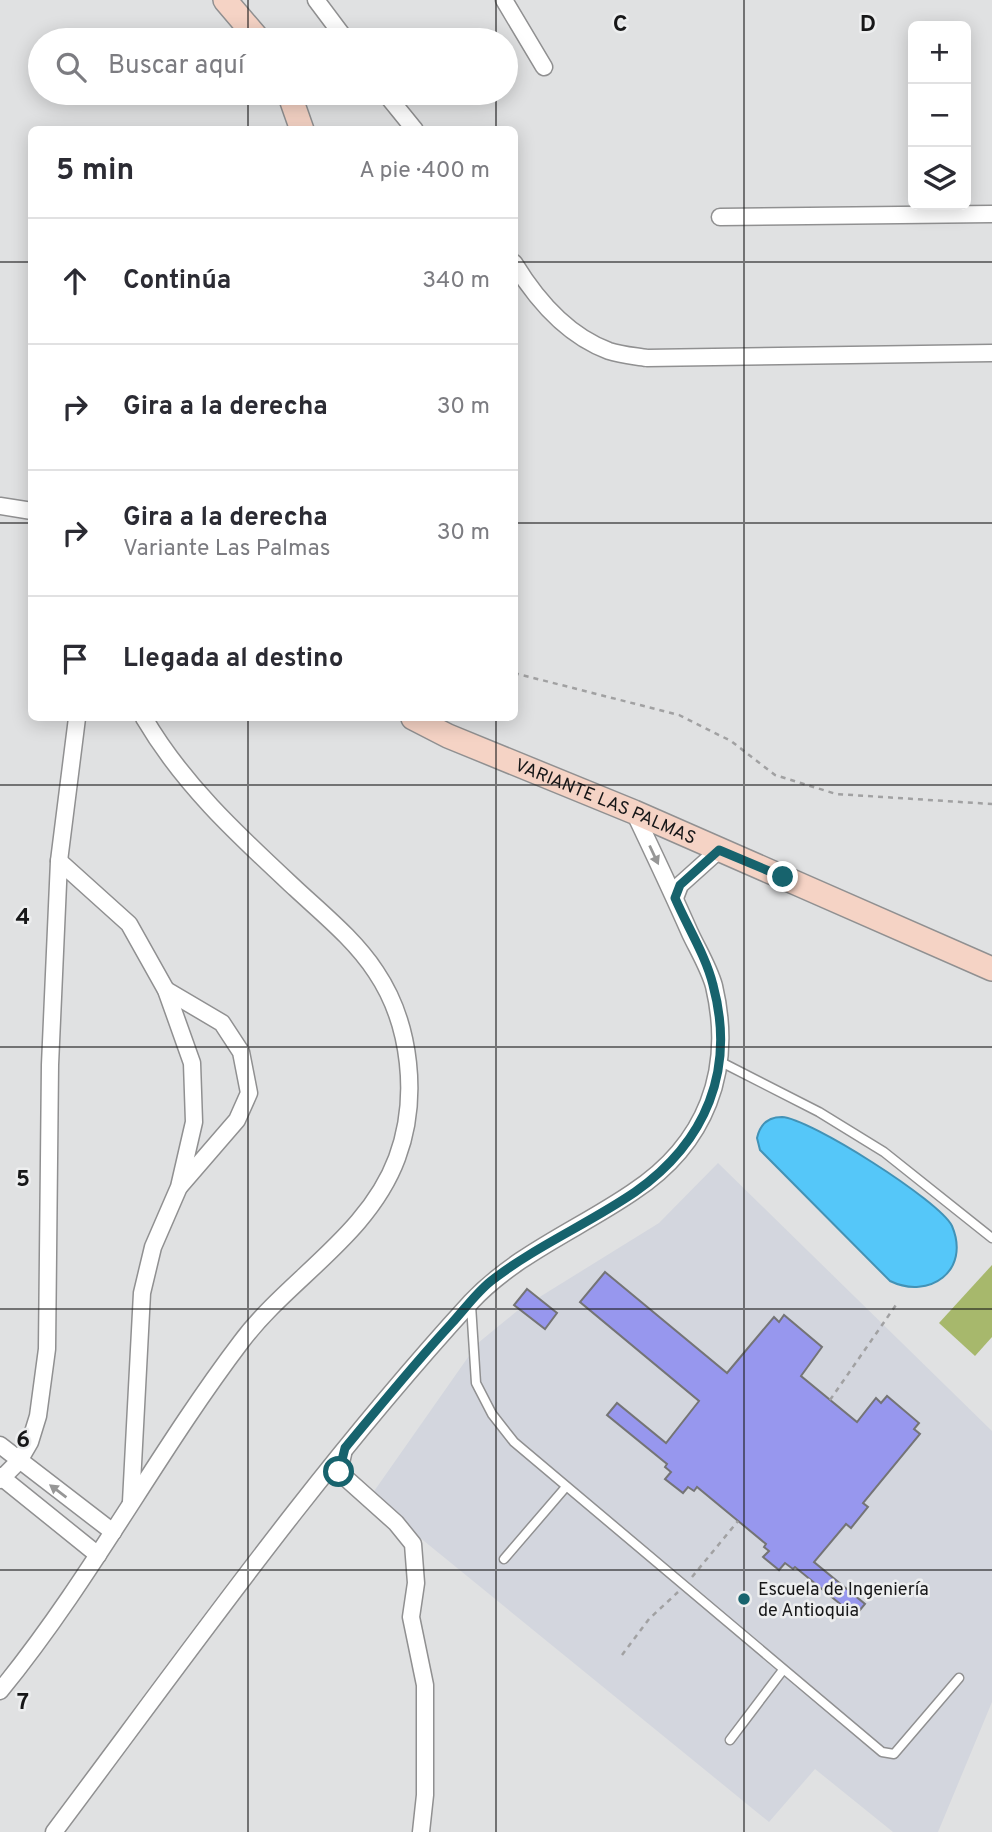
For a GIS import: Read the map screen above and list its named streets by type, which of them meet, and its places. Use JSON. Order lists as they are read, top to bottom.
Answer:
{
  "streets": {
    "main road": ["VARIANTE LAS PALMAS"]
  },
  "places": ["Escuela de Ingeniería de Antioquia"],
  "page": {
    "map_buttons": ["+", "−"],
    "search": "Buscar aquí",
    "heading": ["5 min", "A pie · 400 m"],
    "list": [
      ["Continúa", "340 m"],
      ["Gira a la derecha", "30 m"],
      ["Gira a la derecha", "Variante Las Palmas", "30 m"],
      "Llegada al destino"
    ]
  },
  "grid": {
    "columns": ["C", "D"],
    "rows": [
      "4",
      "5",
      "6",
      "7"
    ]
  }
}
